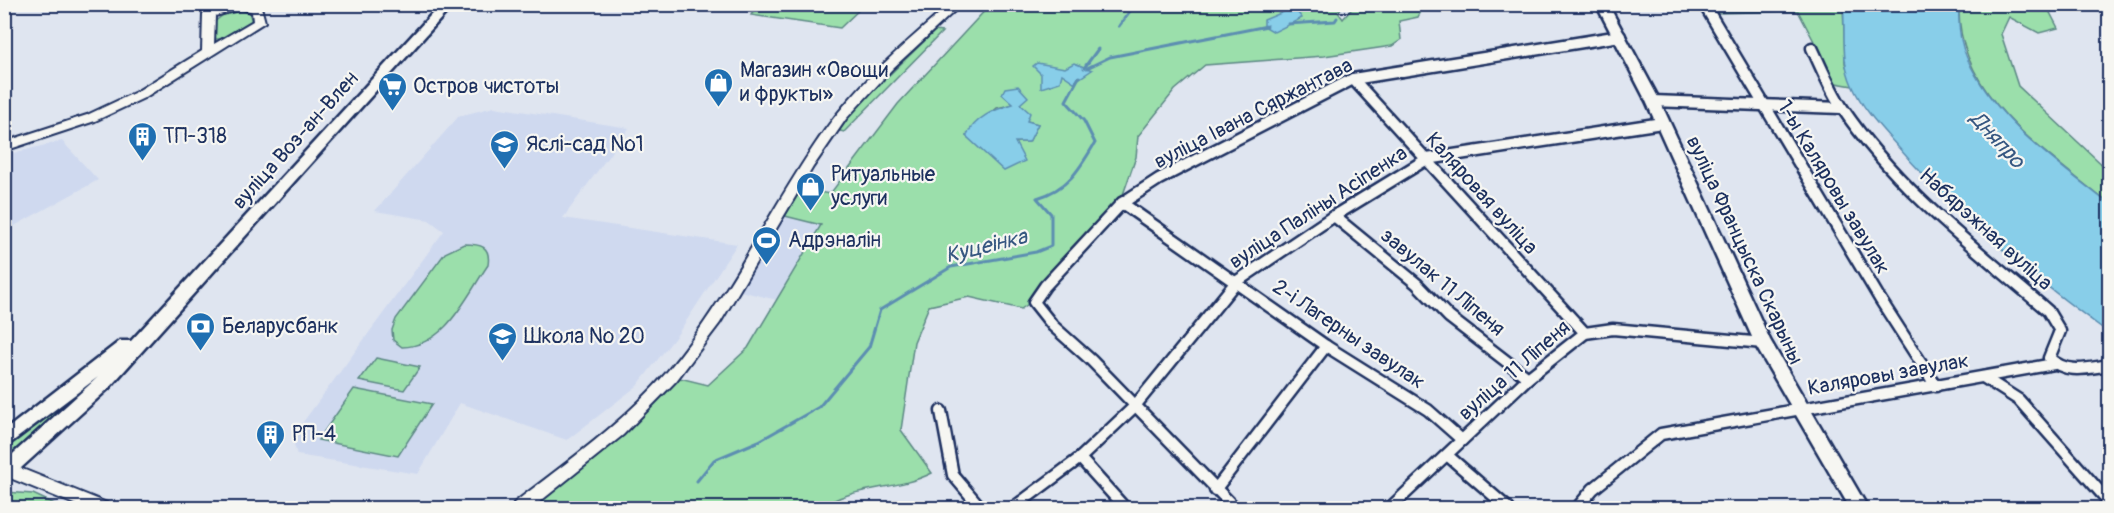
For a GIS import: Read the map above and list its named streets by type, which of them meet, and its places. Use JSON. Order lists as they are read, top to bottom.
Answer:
{
  "streets": {
    "main road": ["вуліца Воз-ан-Влен", "вуліца Францыска Скарыны"],
    "street": [
      "вуліца Івана Сяржантава",
      "1-ы Каляровы завулак",
      "Каляровая вуліца",
      "вуліца Паліны Асіпенка",
      "Набярэжная вуліца",
      "завулак 11 Ліпеня",
      "2-і Лагерны завулак",
      "вуліца 11 Ліпеня",
      "Каляровы завулак"
    ]
  },
  "crossings": [
    ["вуліца Івана Сяржантава", "Каляровая вуліца"],
    ["вуліца Івана Сяржантава", "вуліца Паліны Асіпенка"],
    ["вуліца Івана Сяржантава", "вуліца Францыска Скарыны"],
    ["вуліца Івана Сяржантава", "2-і Лагерны завулак"],
    ["1-ы Каляровы завулак", "Каляровы завулак"],
    ["Каляровая вуліца", "вуліца Паліны Асіпенка"],
    ["Каляровая вуліца", "вуліца 11 Ліпеня"],
    ["вуліца Паліны Асіпенка", "вуліца Францыска Скарыны"],
    ["вуліца Паліны Асіпенка", "завулак 11 Ліпеня"],
    ["вуліца Паліны Асіпенка", "2-і Лагерны завулак"],
    ["Набярэжная вуліца", "Каляровы завулак"],
    ["вуліца Францыска Скарыны", "вуліца 11 Ліпеня"],
    ["вуліца Францыска Скарыны", "Каляровы завулак"],
    ["завулак 11 Ліпеня", "вуліца 11 Ліпеня"],
    ["2-і Лагерны завулак", "вуліца 11 Ліпеня"]
  ],
  "water": ["Дняпро", "Куцеінка"],
  "places": {
    "shop": ["Магазин «Овощи и фрукты»", "Ритуальные услуги"],
    "supermarket": ["Остров чистоты"],
    "building": ["ТП-318", "РП-4"],
    "school or university": ["Яслі-сад №1", "Школа № 20"],
    "sports": ["Адрэналін"],
    "bank": ["Беларусбанк"]
  }
}
